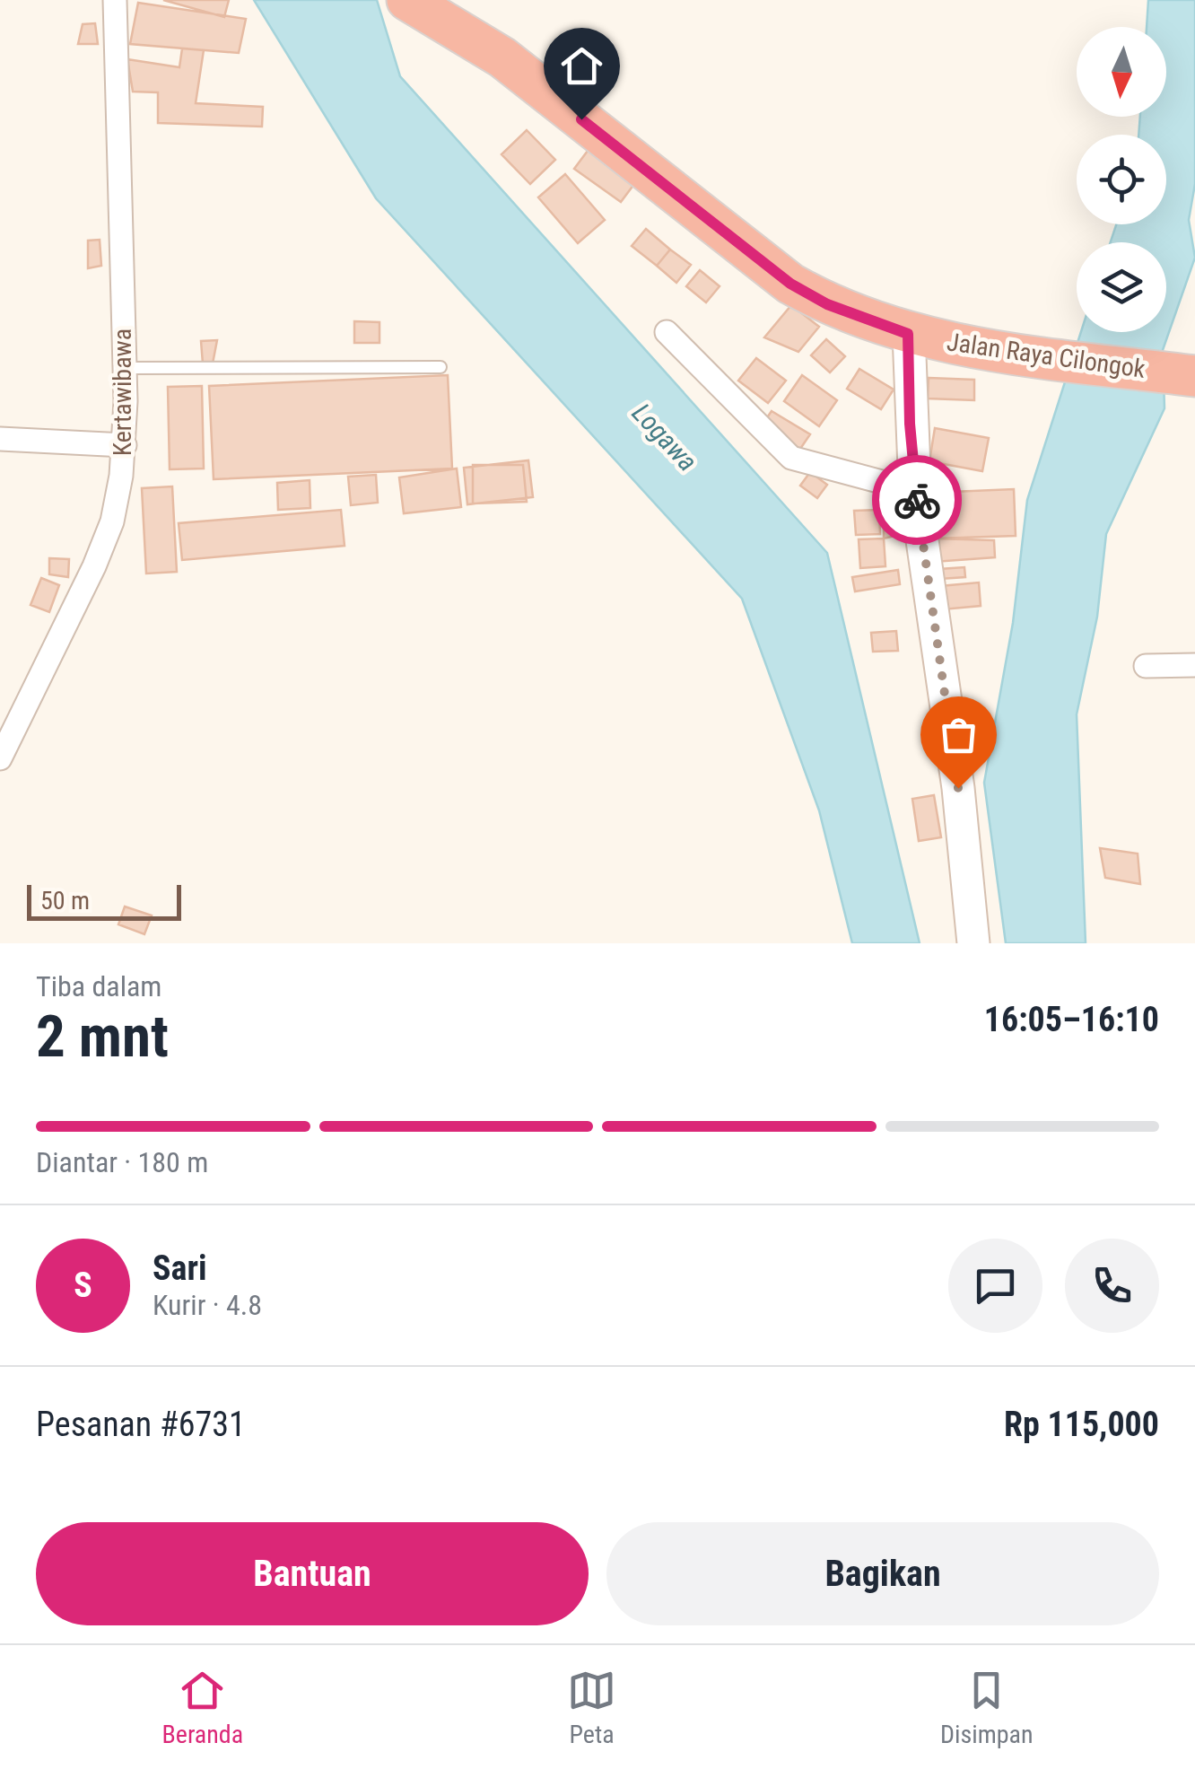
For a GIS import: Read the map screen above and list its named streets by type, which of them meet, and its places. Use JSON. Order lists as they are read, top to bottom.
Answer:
{
  "streets": {
    "highway": ["Jalan Raya Cilongok"],
    "street": ["Kertawibawa"]
  },
  "water": ["Logawa"],
  "scale_bar": "50 m",
  "north": "bottom",
  "page": {
    "scale": "50 m",
    "heading": ["2 mnt", "Tiba dalam", "16:05–16:10"],
    "panel": [
      "Sari",
      "Kurir · 4.8",
      "Pesanan #6731",
      "Rp 115,000"
    ],
    "bar": "Diantar · 180 m",
    "round": "S",
    "buttons": ["Bantuan", "Bagikan"],
    "tabs": ["Beranda", "Peta", "Disimpan"]
  }
}
